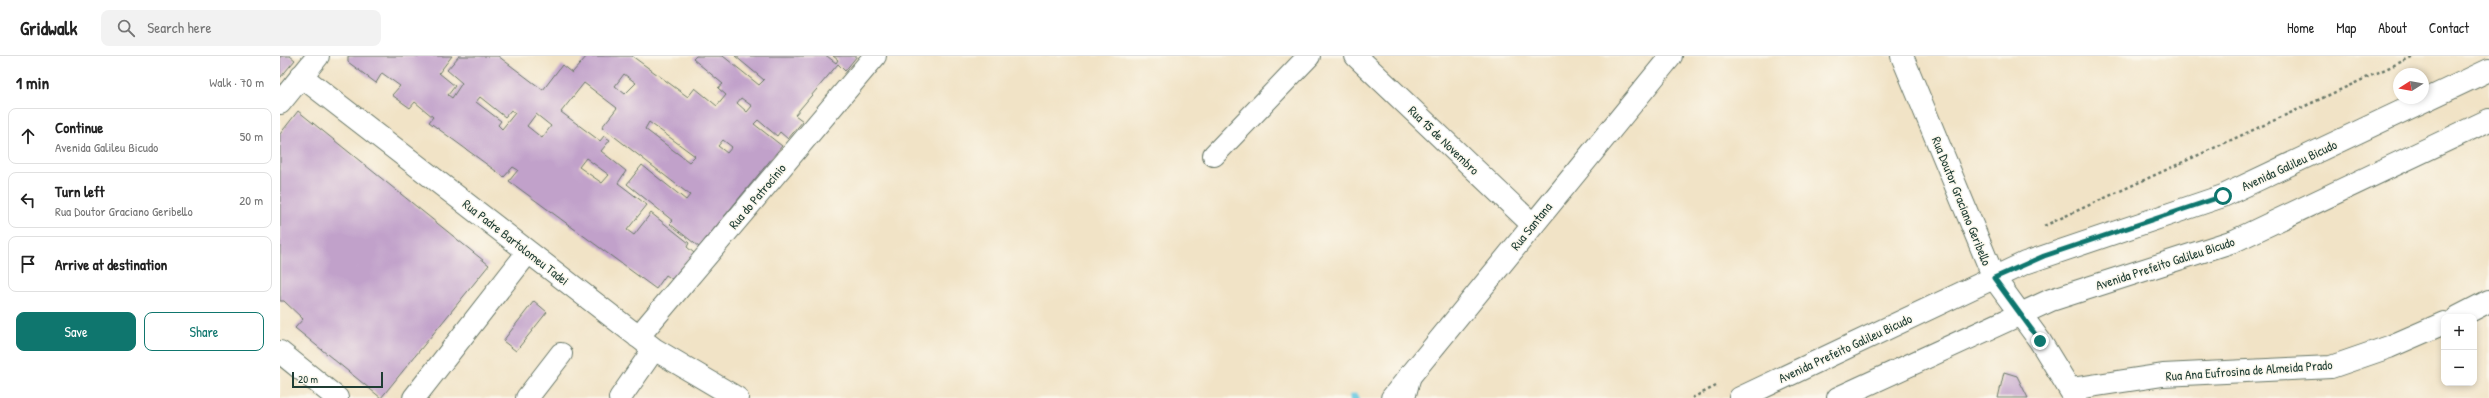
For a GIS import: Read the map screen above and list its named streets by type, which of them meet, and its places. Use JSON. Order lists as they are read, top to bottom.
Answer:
{
  "streets": {
    "street": [
      "Rua 15 de Novembro",
      "Avenida Galileu Bicudo",
      "Rua do Patrocínio",
      "Rua Doutor Graciano Geribello",
      "Rua Santana",
      "Rua Padre Bartolomeu Tadei",
      "Avenida Prefeito Galileu Bicudo",
      "Rua Ana Eufrosina de Almeida Prado"
    ]
  },
  "crossings": [
    ["Rua 15 de Novembro", "Rua Santana"],
    ["Avenida Galileu Bicudo", "Rua Doutor Graciano Geribello"],
    ["Avenida Galileu Bicudo", "Avenida Prefeito Galileu Bicudo"],
    ["Rua do Patrocínio", "Rua Padre Bartolomeu Tadei"],
    ["Rua Doutor Graciano Geribello", "Avenida Prefeito Galileu Bicudo"],
    ["Rua Doutor Graciano Geribello", "Rua Ana Eufrosina de Almeida Prado"]
  ],
  "scale_bar": "20 m",
  "north": "left",
  "page": {
    "header": "Gridwalk",
    "search": "Search here",
    "nav": [
      "Home",
      "Map",
      "About",
      "Contact"
    ],
    "heading": ["1 min", "Walk · 70 m"],
    "list": [
      ["Continue", "Avenida Galileu Bicudo", "50 m"],
      ["Turn left", "Rua Doutor Graciano Geribello", "20 m"],
      "Arrive at destination"
    ],
    "buttons": ["Save", "Share"],
    "map_buttons": ["+", "−"],
    "scale": "20 m"
  }
}
